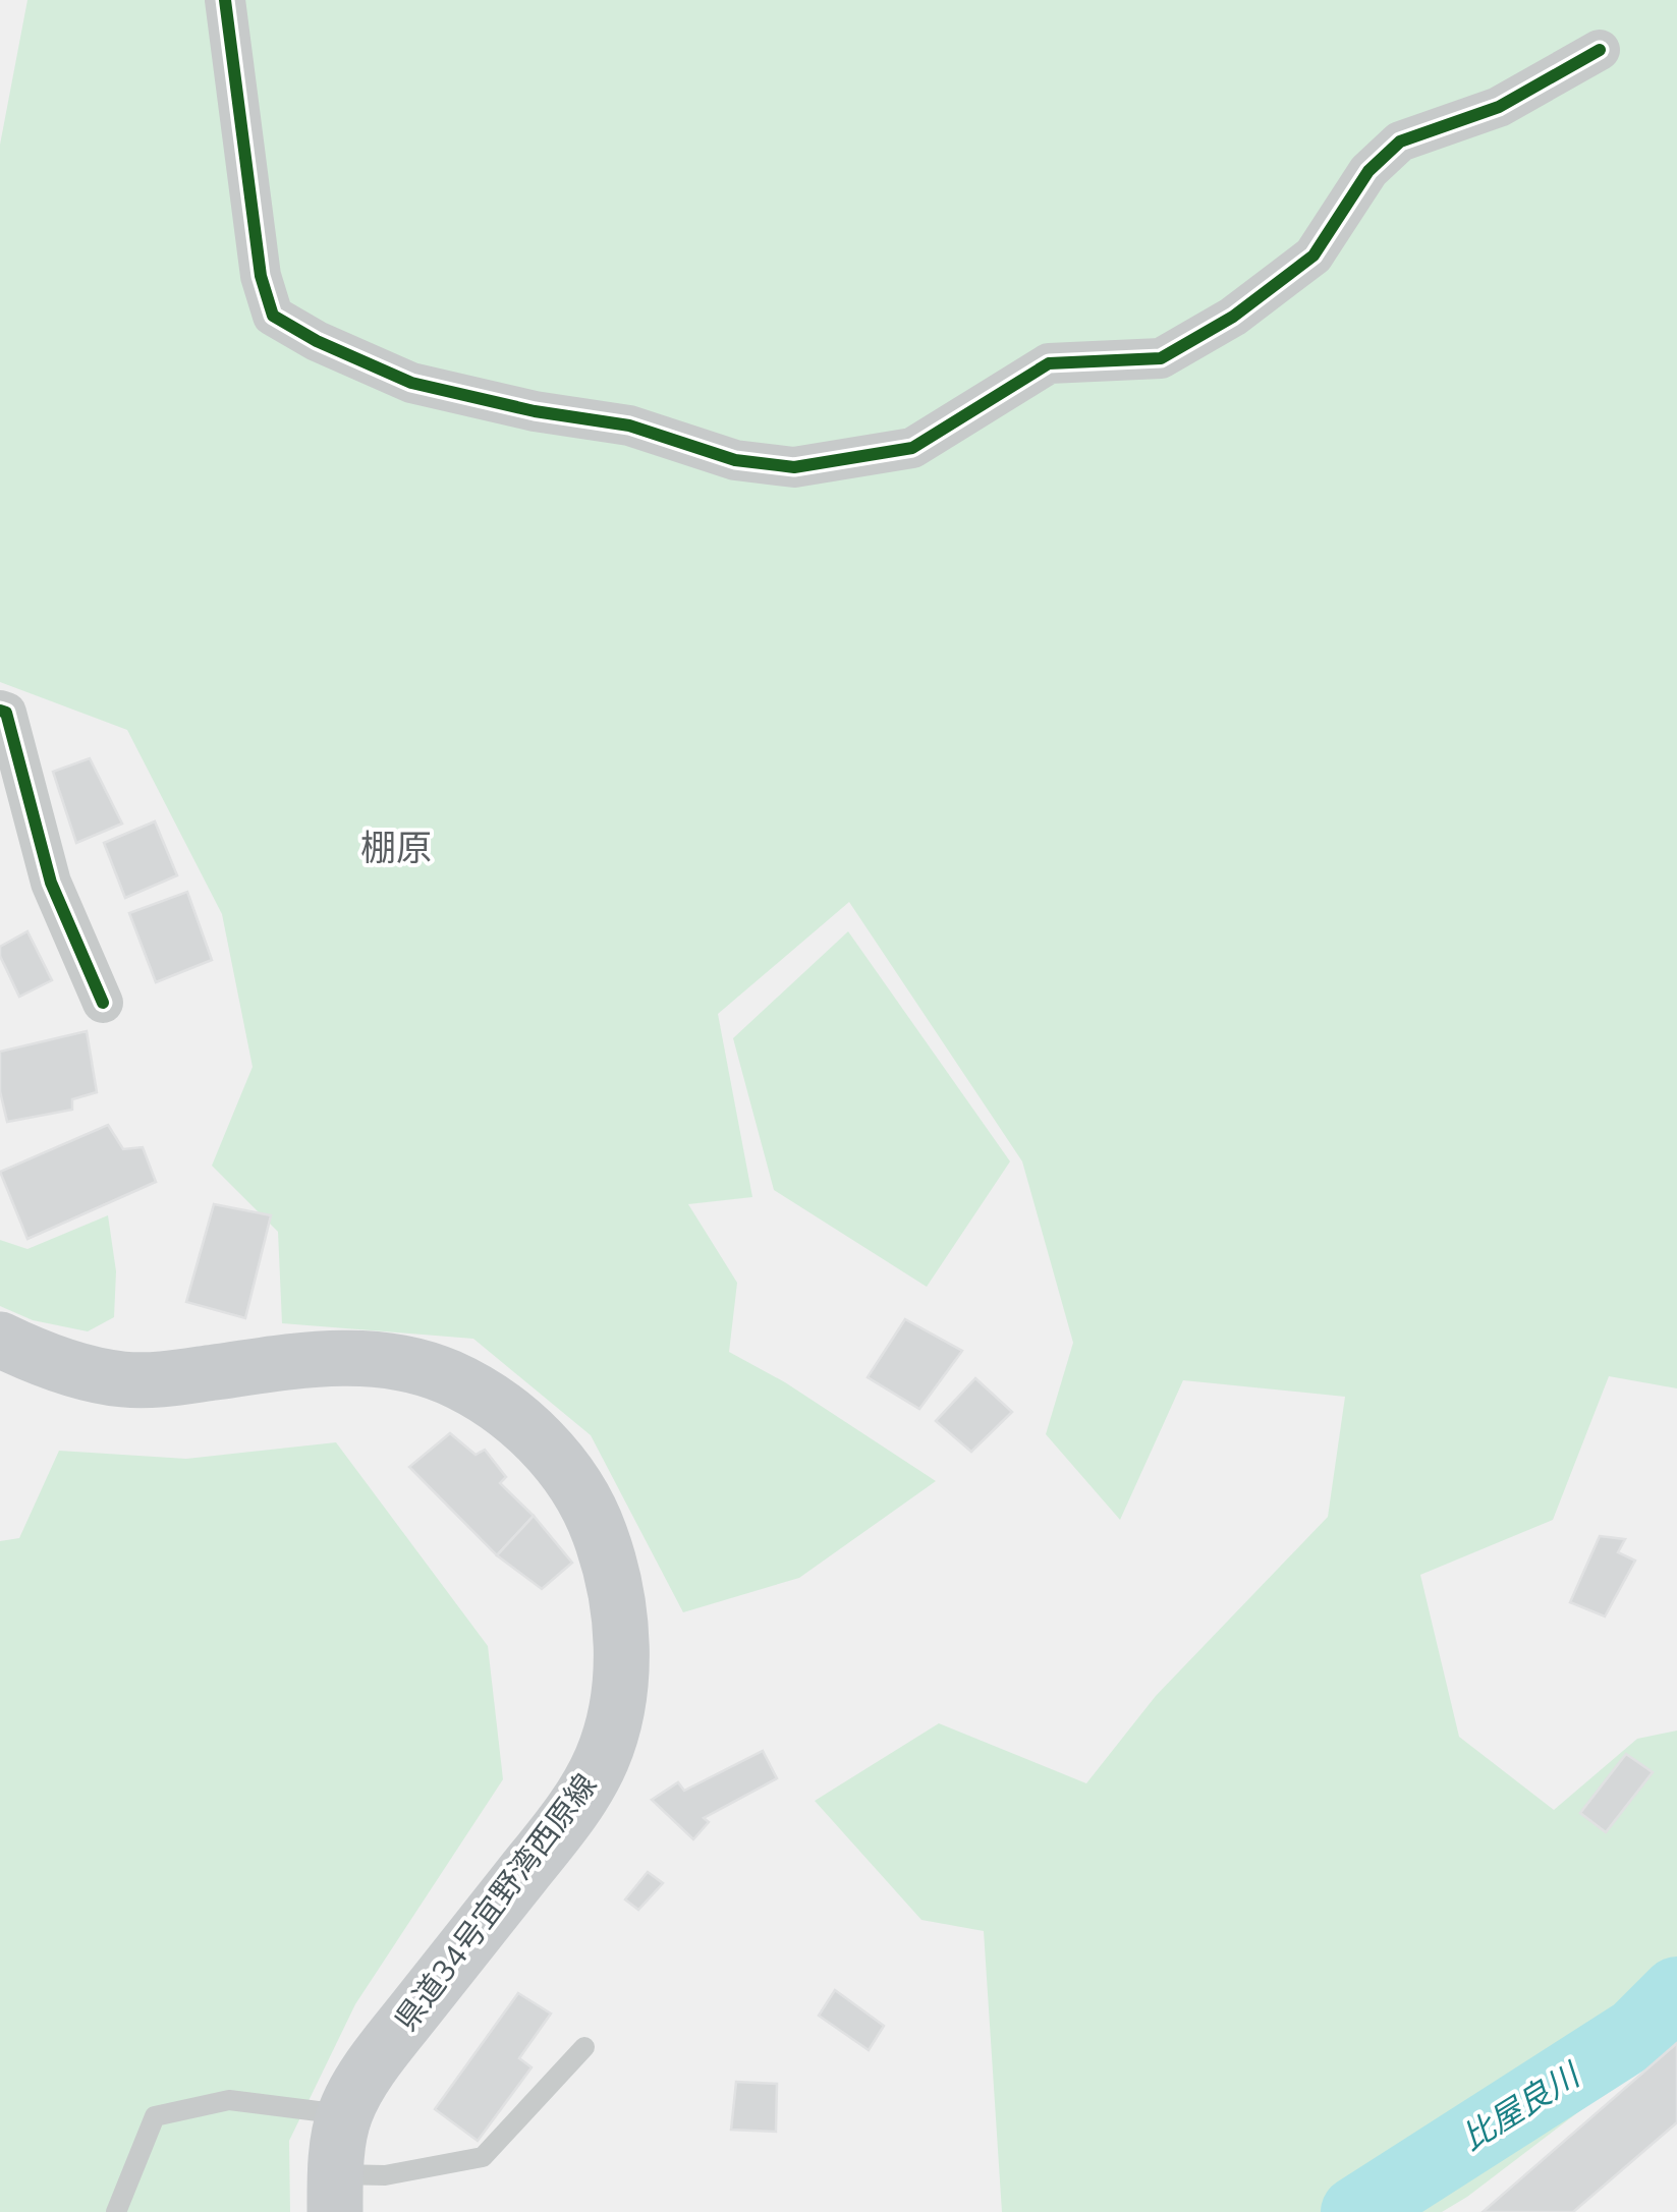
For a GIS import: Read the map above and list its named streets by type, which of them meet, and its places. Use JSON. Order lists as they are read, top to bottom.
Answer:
{
  "streets": {
    "main road": ["県道34号宜野湾西原線"]
  },
  "districts": ["棚原"],
  "water": ["比屋良川"]
}
